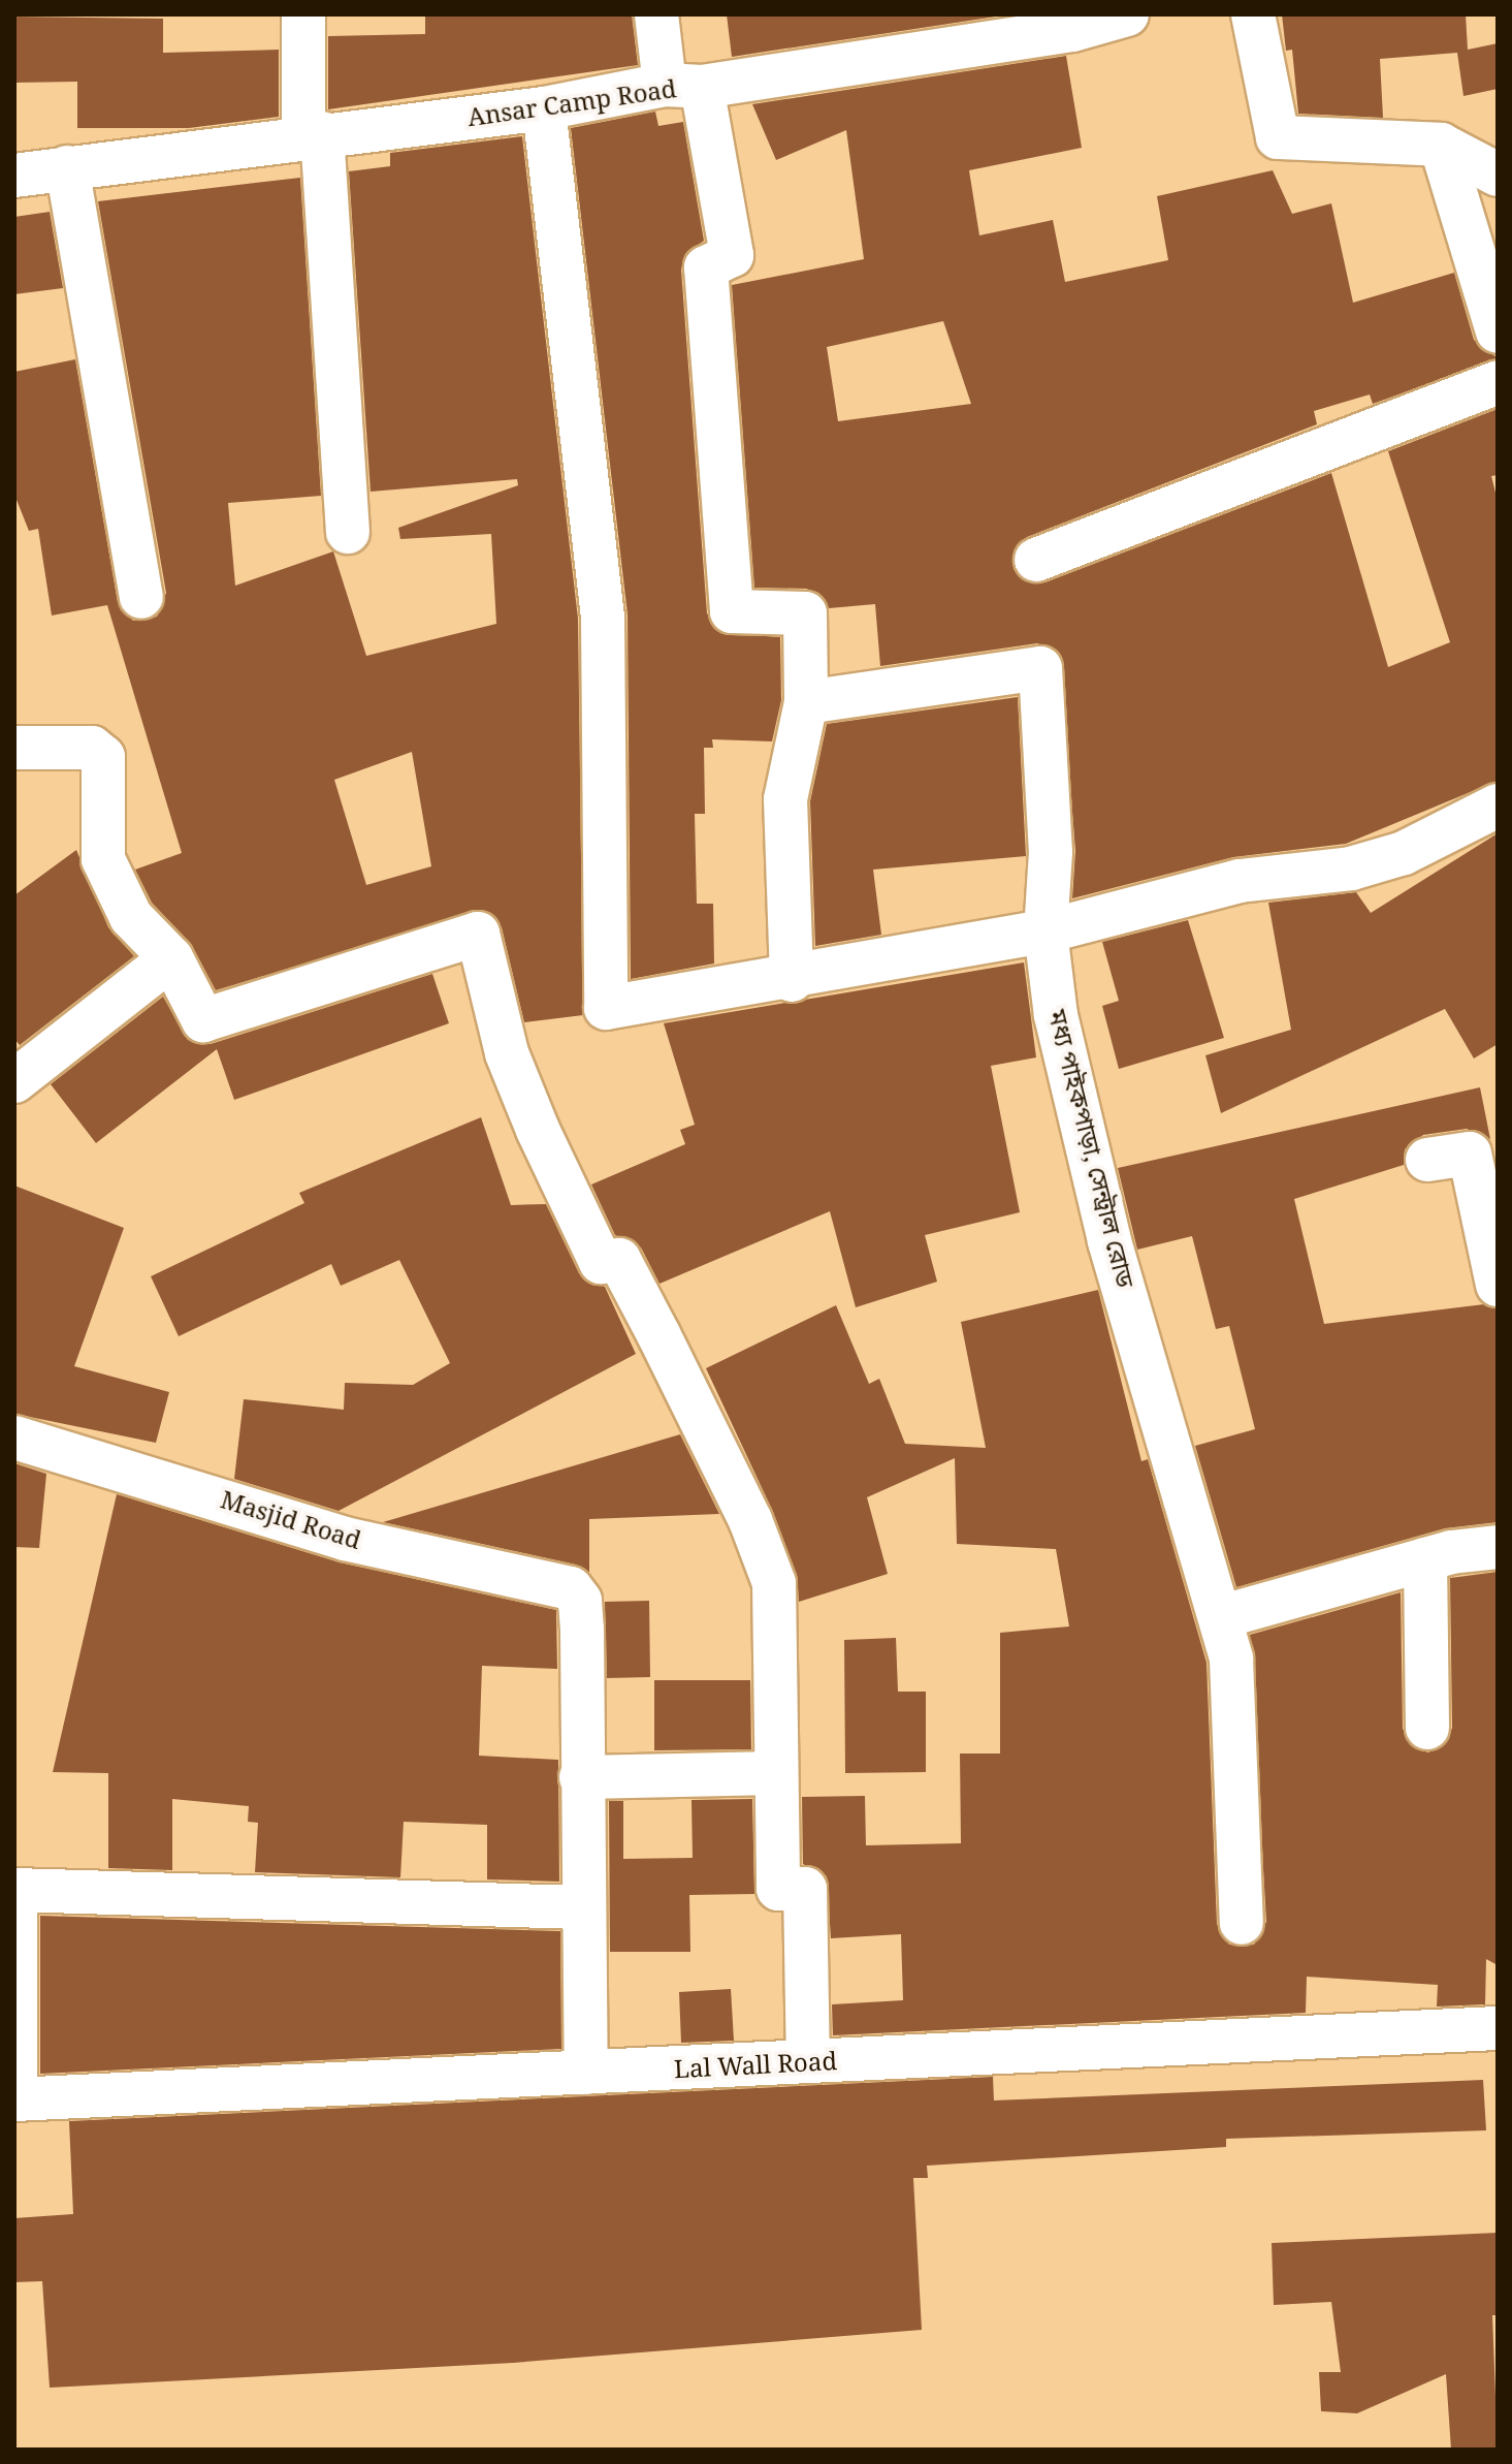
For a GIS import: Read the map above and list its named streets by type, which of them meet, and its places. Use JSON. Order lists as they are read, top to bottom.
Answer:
{
  "streets": {
    "street": [
      "Ansar Camp Road",
      "মধ্য পাইকপাড়া, সেন্ট্রাল রোড",
      "Masjid Road",
      "Lal Wall Road"
    ]
  }
}
